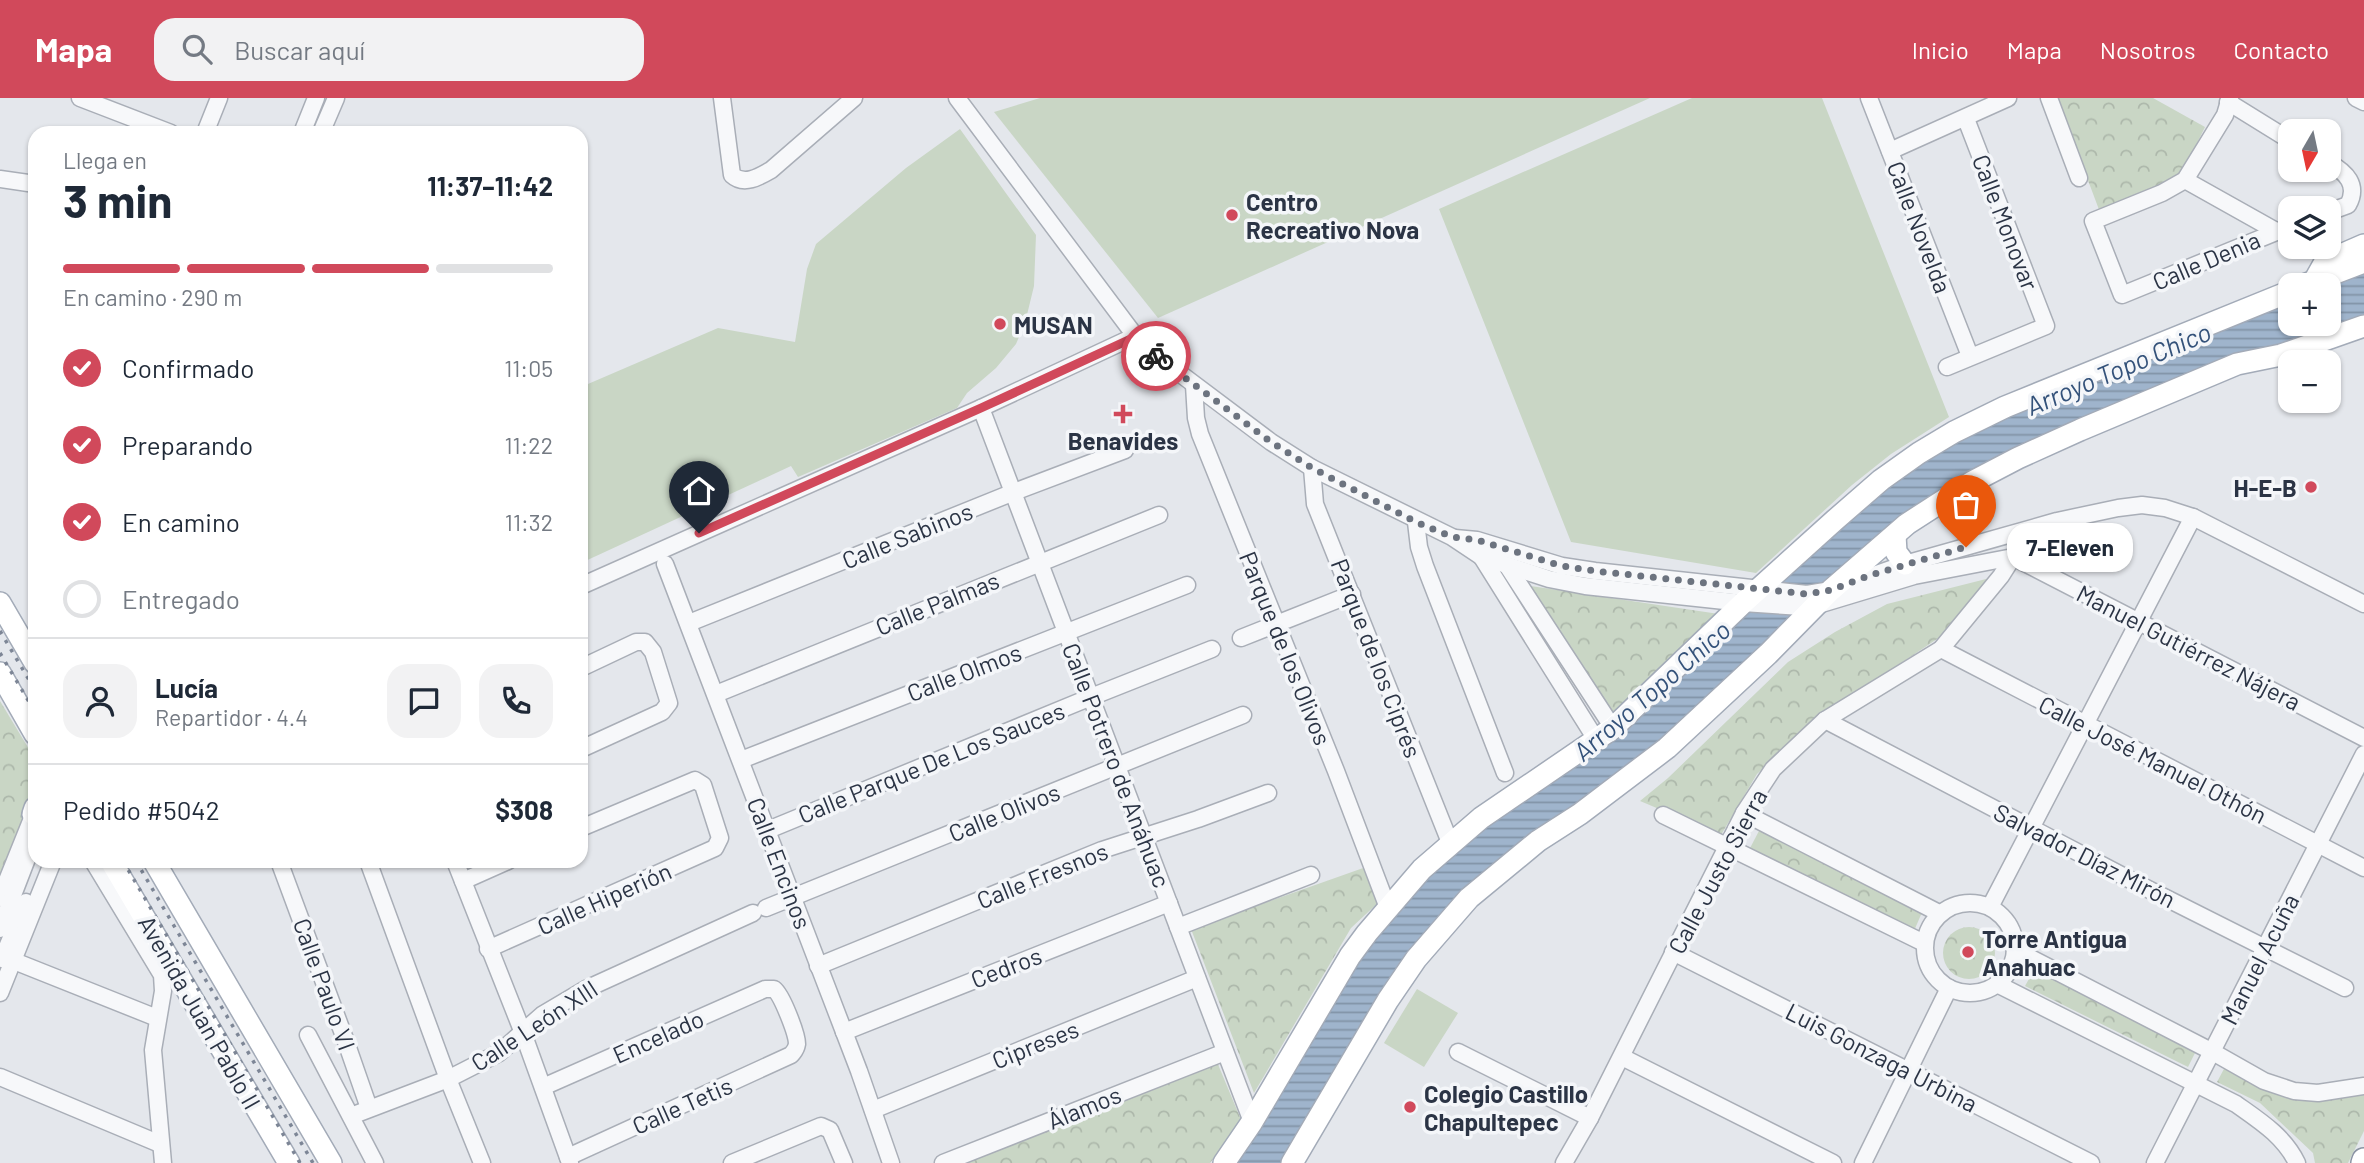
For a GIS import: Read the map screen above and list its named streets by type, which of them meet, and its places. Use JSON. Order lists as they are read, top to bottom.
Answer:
{
  "streets": {
    "main road": ["Avenida Juan Pablo II"],
    "street": [
      "Calle Monovar",
      "Calle Novelda",
      "Calle Denia",
      "Calle Sabinos",
      "Calle Palmas",
      "Manuel Gutiérrez Nájera",
      "Parque de los Olivos",
      "Parque de los Ciprés",
      "Calle Olmos",
      "Calle José Manuel Othón",
      "Calle Parque De Los Sauces",
      "Calle Potrero de Anáhuac",
      "Calle Olivos",
      "Salvador Díaz Mirón",
      "Calle Encinos",
      "Calle Justo Sierra",
      "Calle Fresnos",
      "Calle Hiperión",
      "Manuel Acuña",
      "Cedros",
      "Calle Paulo VI",
      "Calle León XIII",
      "Encelado",
      "Cipreses",
      "Luis Gonzaga Urbina",
      "Calle Tetis",
      "Álamos"
    ]
  },
  "crossings": [
    ["Calle Monovar", "Calle Novelda"],
    ["Calle Sabinos", "Calle Potrero de Anáhuac"],
    ["Calle Sabinos", "Calle Encinos"],
    ["Calle Palmas", "Calle Potrero de Anáhuac"],
    ["Calle Palmas", "Calle Encinos"],
    ["Manuel Gutiérrez Nájera", "Calle Justo Sierra"],
    ["Calle Olmos", "Calle Potrero de Anáhuac"],
    ["Calle Olmos", "Calle Encinos"],
    ["Calle José Manuel Othón", "Calle Justo Sierra"],
    ["Calle José Manuel Othón", "Manuel Acuña"],
    ["Calle Parque De Los Sauces", "Calle Potrero de Anáhuac"],
    ["Calle Parque De Los Sauces", "Calle Encinos"],
    ["Calle Potrero de Anáhuac", "Calle Olivos"],
    ["Calle Potrero de Anáhuac", "Calle Fresnos"],
    ["Calle Potrero de Anáhuac", "Cedros"],
    ["Calle Potrero de Anáhuac", "Cipreses"],
    ["Calle Potrero de Anáhuac", "Álamos"],
    ["Calle Olivos", "Calle Encinos"],
    ["Calle Olivos", "Calle León XIII"],
    ["Salvador Díaz Mirón", "Calle Justo Sierra"],
    ["Salvador Díaz Mirón", "Manuel Acuña"],
    ["Calle Encinos", "Calle Fresnos"],
    ["Calle Encinos", "Cedros"],
    ["Calle Encinos", "Cipreses"],
    ["Calle Justo Sierra", "Luis Gonzaga Urbina"],
    ["Calle Paulo VI", "Calle León XIII"],
    ["Encelado", "Calle Tetis"]
  ],
  "water": ["Arroyo Topo Chico"],
  "places": {
    "other": [
      "Centro Recreativo Nova",
      "MUSAN",
      "H-E-B",
      "7-Eleven",
      "Torre Antigua Anahuac",
      "Colegio Castillo Chapultepec"
    ],
    "health": ["Benavides"]
  },
  "north": "bottom",
  "page": {
    "header": "Mapa",
    "search": "Buscar aquí",
    "nav": [
      "Inicio",
      "Mapa",
      "Nosotros",
      "Contacto"
    ],
    "map_buttons": ["+", "−"],
    "heading": ["3 min", "Llega en", "11:37–11:42"],
    "panel": [
      "Lucía",
      "Repartidor · 4.4",
      "Pedido #5042",
      "$308"
    ],
    "bar": "En camino · 290 m",
    "list": [
      ["Confirmado", "11:05"],
      ["Preparando", "11:22"],
      ["En camino", "11:32"],
      "Entregado"
    ],
    "bubble": "7-Eleven"
  }
}
